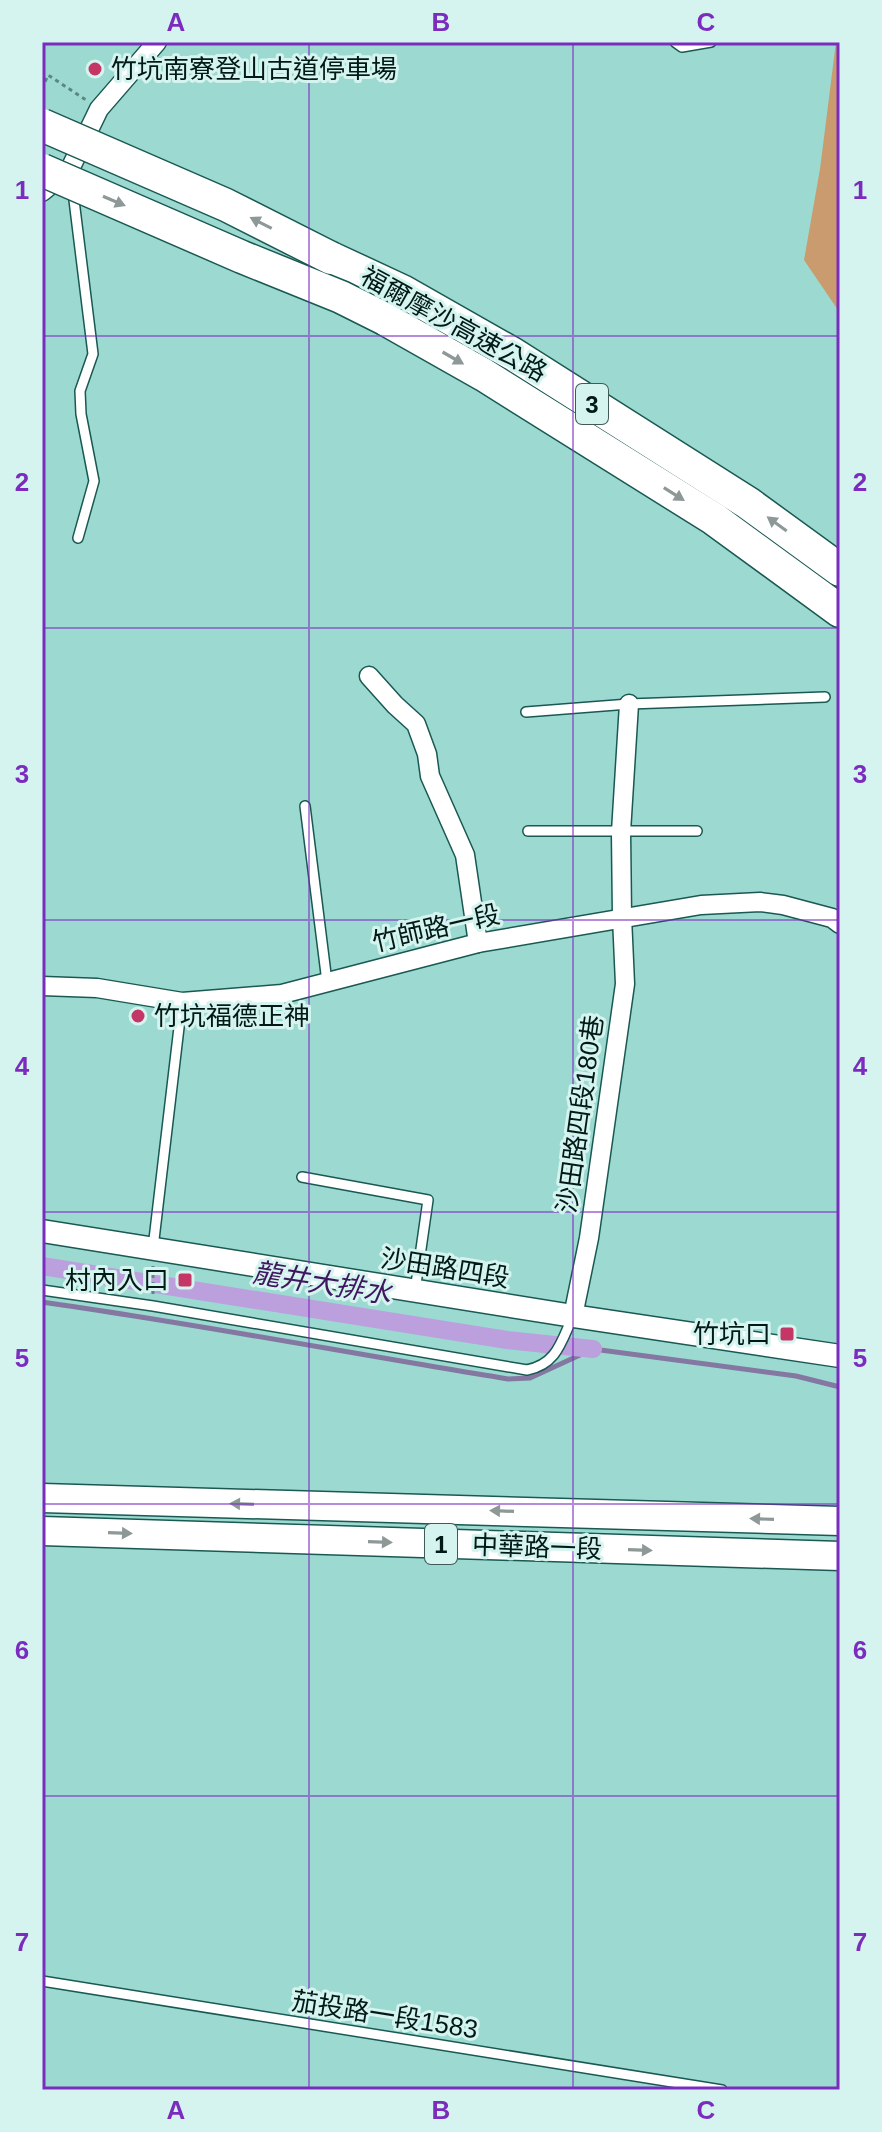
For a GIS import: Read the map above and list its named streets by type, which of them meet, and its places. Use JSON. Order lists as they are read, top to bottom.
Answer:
{
  "streets": {
    "highway": ["福爾摩沙高速公路", "3"],
    "main road": ["1", "中華路一段"],
    "street": ["竹師路一段", "沙田路四段180巷", "沙田路四段"],
    "lane": ["茄投路一段1583"]
  },
  "crossings": [
    ["竹師路一段", "沙田路四段180巷"],
    ["沙田路四段180巷", "沙田路四段"]
  ],
  "water": ["龍井大排水"],
  "places": {
    "other": ["竹坑南寮登山古道停車場", "竹坑福德正神"],
    "transit": ["村內入口", "竹坑口"]
  },
  "grid": {
    "columns": ["A", "B", "C"],
    "rows": [
      "1",
      "2",
      "3",
      "4",
      "5",
      "6",
      "7"
    ]
  }
}
